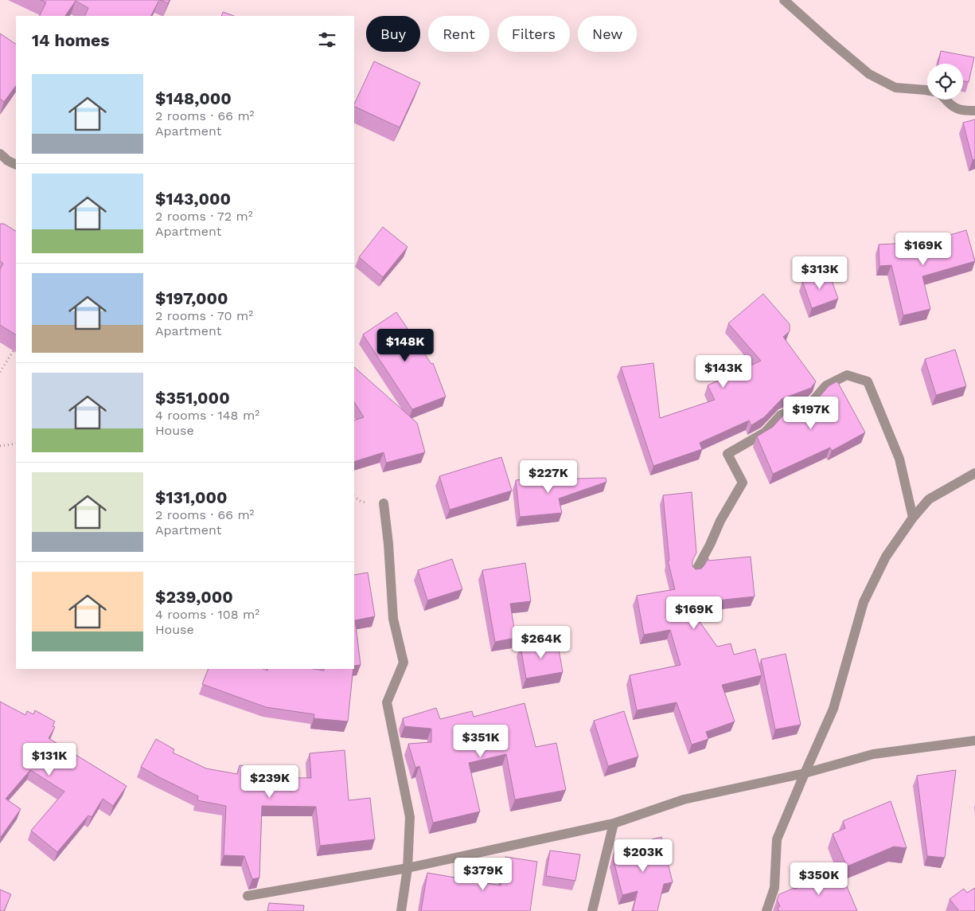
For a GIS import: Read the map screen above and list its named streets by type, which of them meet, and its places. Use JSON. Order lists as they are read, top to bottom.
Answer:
{
  "page": {
    "chip": [
      "Buy",
      "Rent",
      "Filters",
      "New"
    ],
    "heading": "14 homes",
    "list": [
      {
        "name": "$148,000",
        "note": "2 rooms · 66 m² · Apartment"
      },
      {
        "name": "$143,000",
        "note": "2 rooms · 72 m² · Apartment"
      },
      {
        "name": "$197,000",
        "note": "2 rooms · 70 m² · Apartment"
      },
      {
        "name": "$351,000",
        "note": "4 rooms · 148 m² · House"
      },
      {
        "name": "$131,000",
        "note": "2 rooms · 66 m² · Apartment"
      },
      {
        "name": "$239,000",
        "note": "4 rooms · 108 m² · House"
      }
    ],
    "price": [
      "$169K",
      "$313K",
      "$148K",
      "$143K",
      "$197K",
      "$227K",
      "$169K",
      "$264K",
      "$351K",
      "$131K",
      "$239K",
      "$203K",
      "$379K",
      "$350K"
    ]
  }
}
